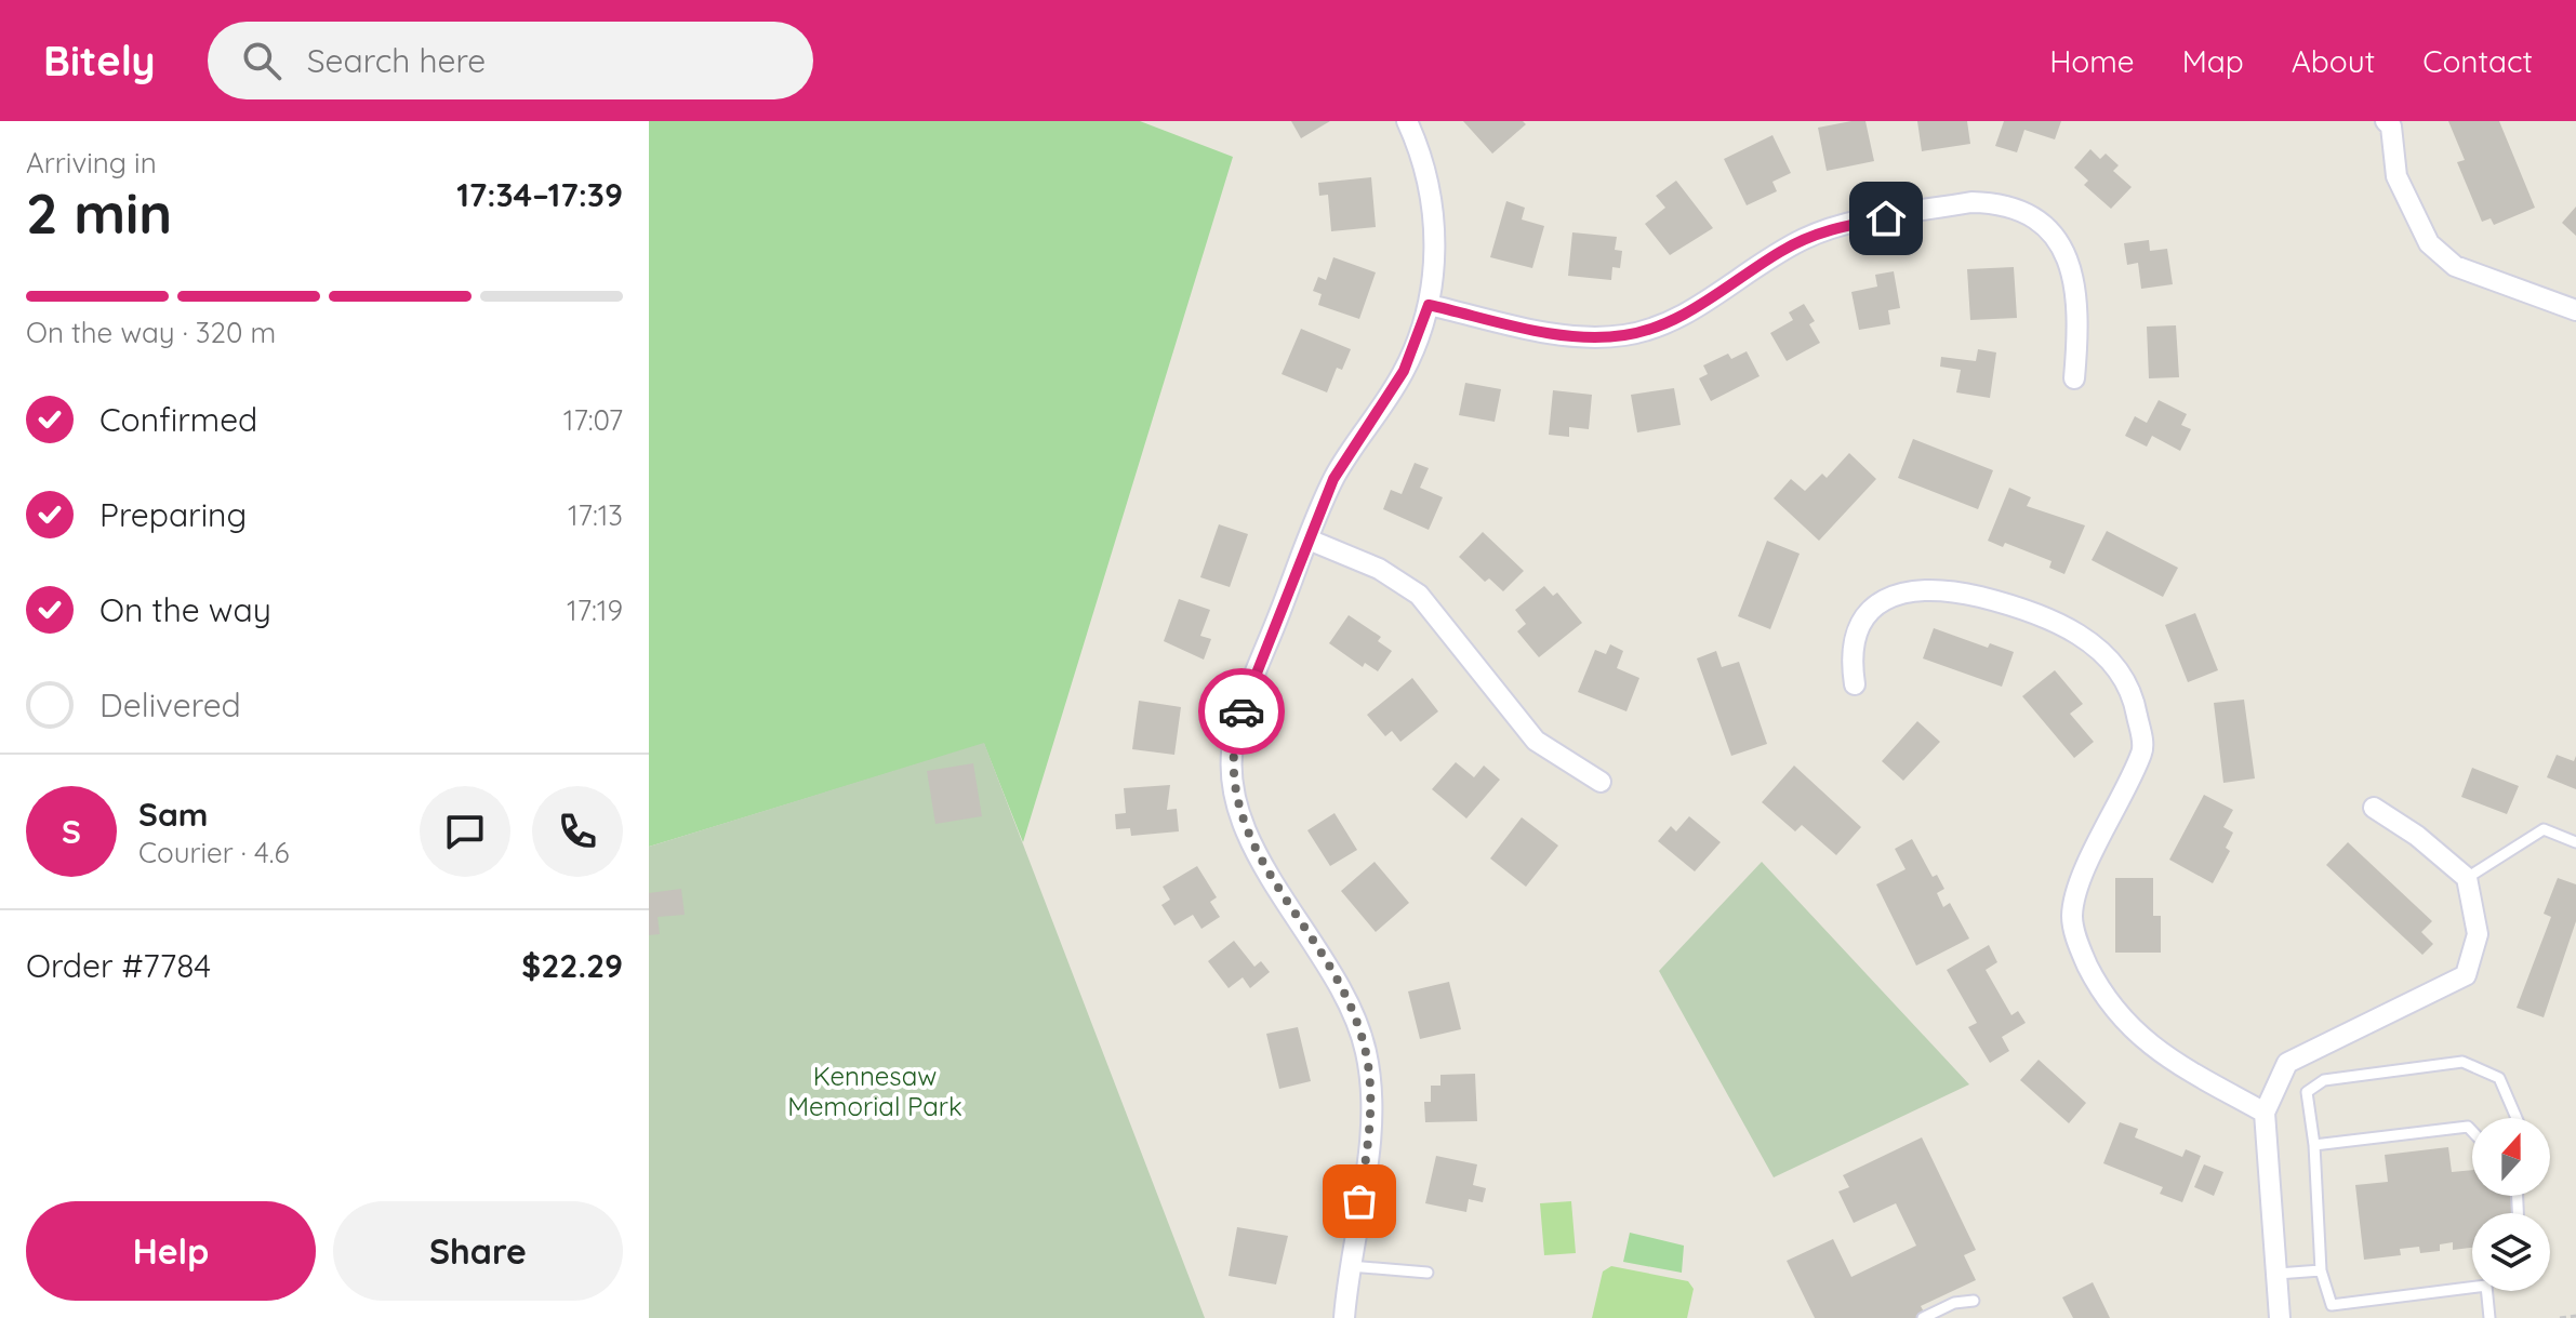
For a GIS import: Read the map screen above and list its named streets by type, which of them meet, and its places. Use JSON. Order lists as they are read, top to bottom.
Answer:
{
  "parks": ["Kennesaw Memorial Park"],
  "north": "top",
  "page": {
    "header": "Bitely",
    "search": "Search here",
    "nav": [
      "Home",
      "Map",
      "About",
      "Contact"
    ],
    "heading": ["2 min", "Arriving in", "17:34–17:39"],
    "panel": [
      "Sam",
      "Courier · 4.6",
      "Order #7784",
      "$22.29"
    ],
    "bar": "On the way · 320 m",
    "list": [
      ["Confirmed", "17:07"],
      ["Preparing", "17:13"],
      ["On the way", "17:19"],
      "Delivered"
    ],
    "round": "S",
    "buttons": ["Help", "Share"]
  }
}
